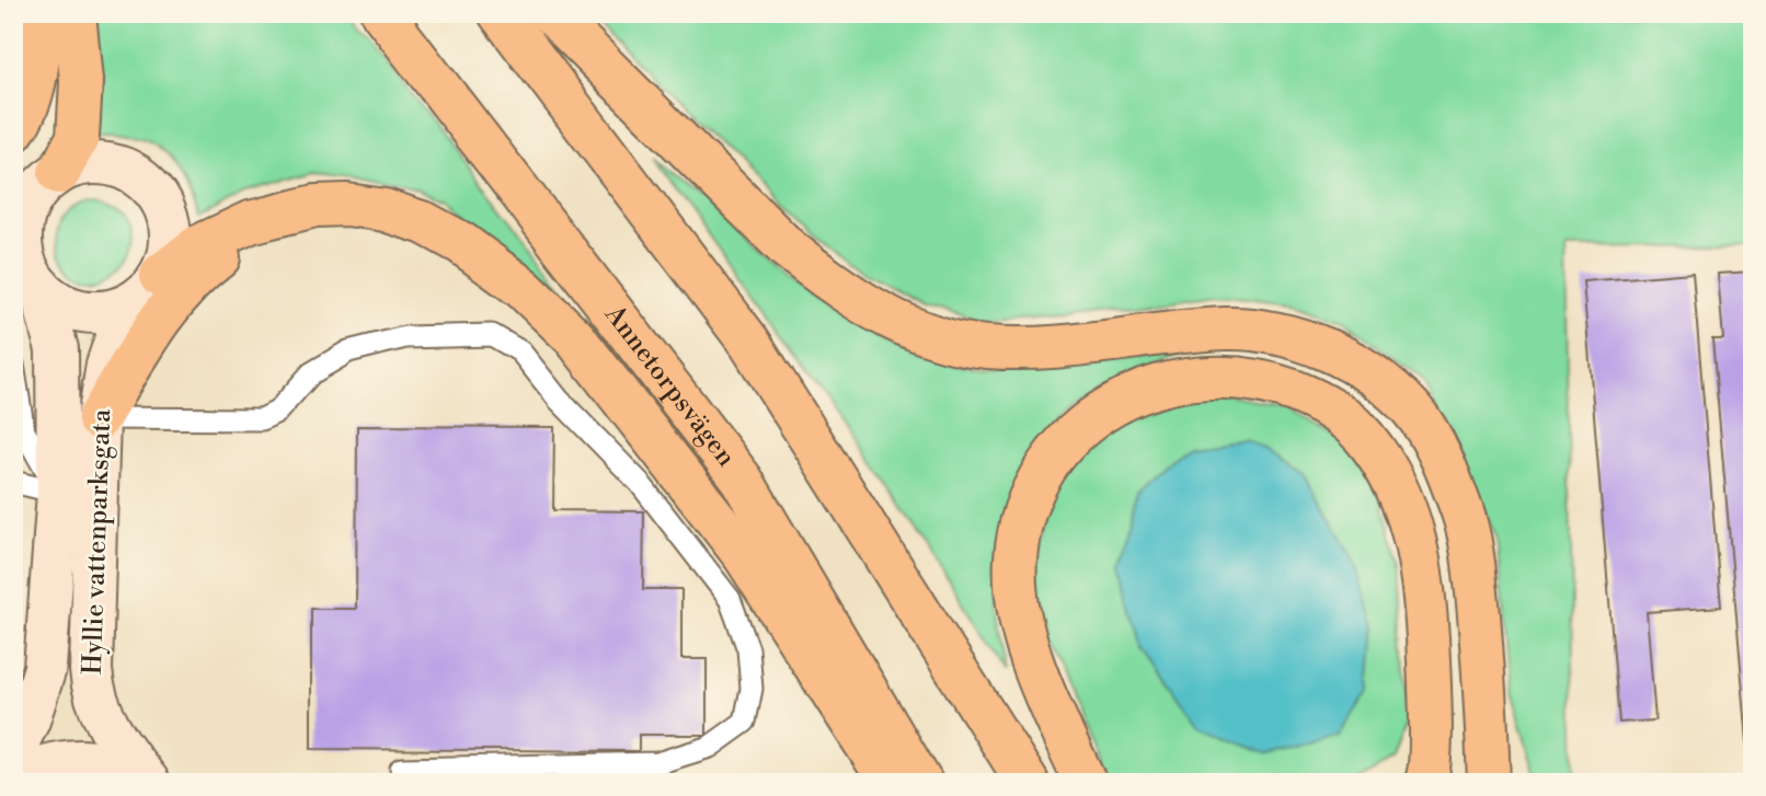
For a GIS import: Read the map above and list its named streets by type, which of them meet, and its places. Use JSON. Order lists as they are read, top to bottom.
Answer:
{
  "streets": {
    "main road": ["Annetorpsvägen"],
    "street": ["Hyllie vattenparksgata"]
  }
}
